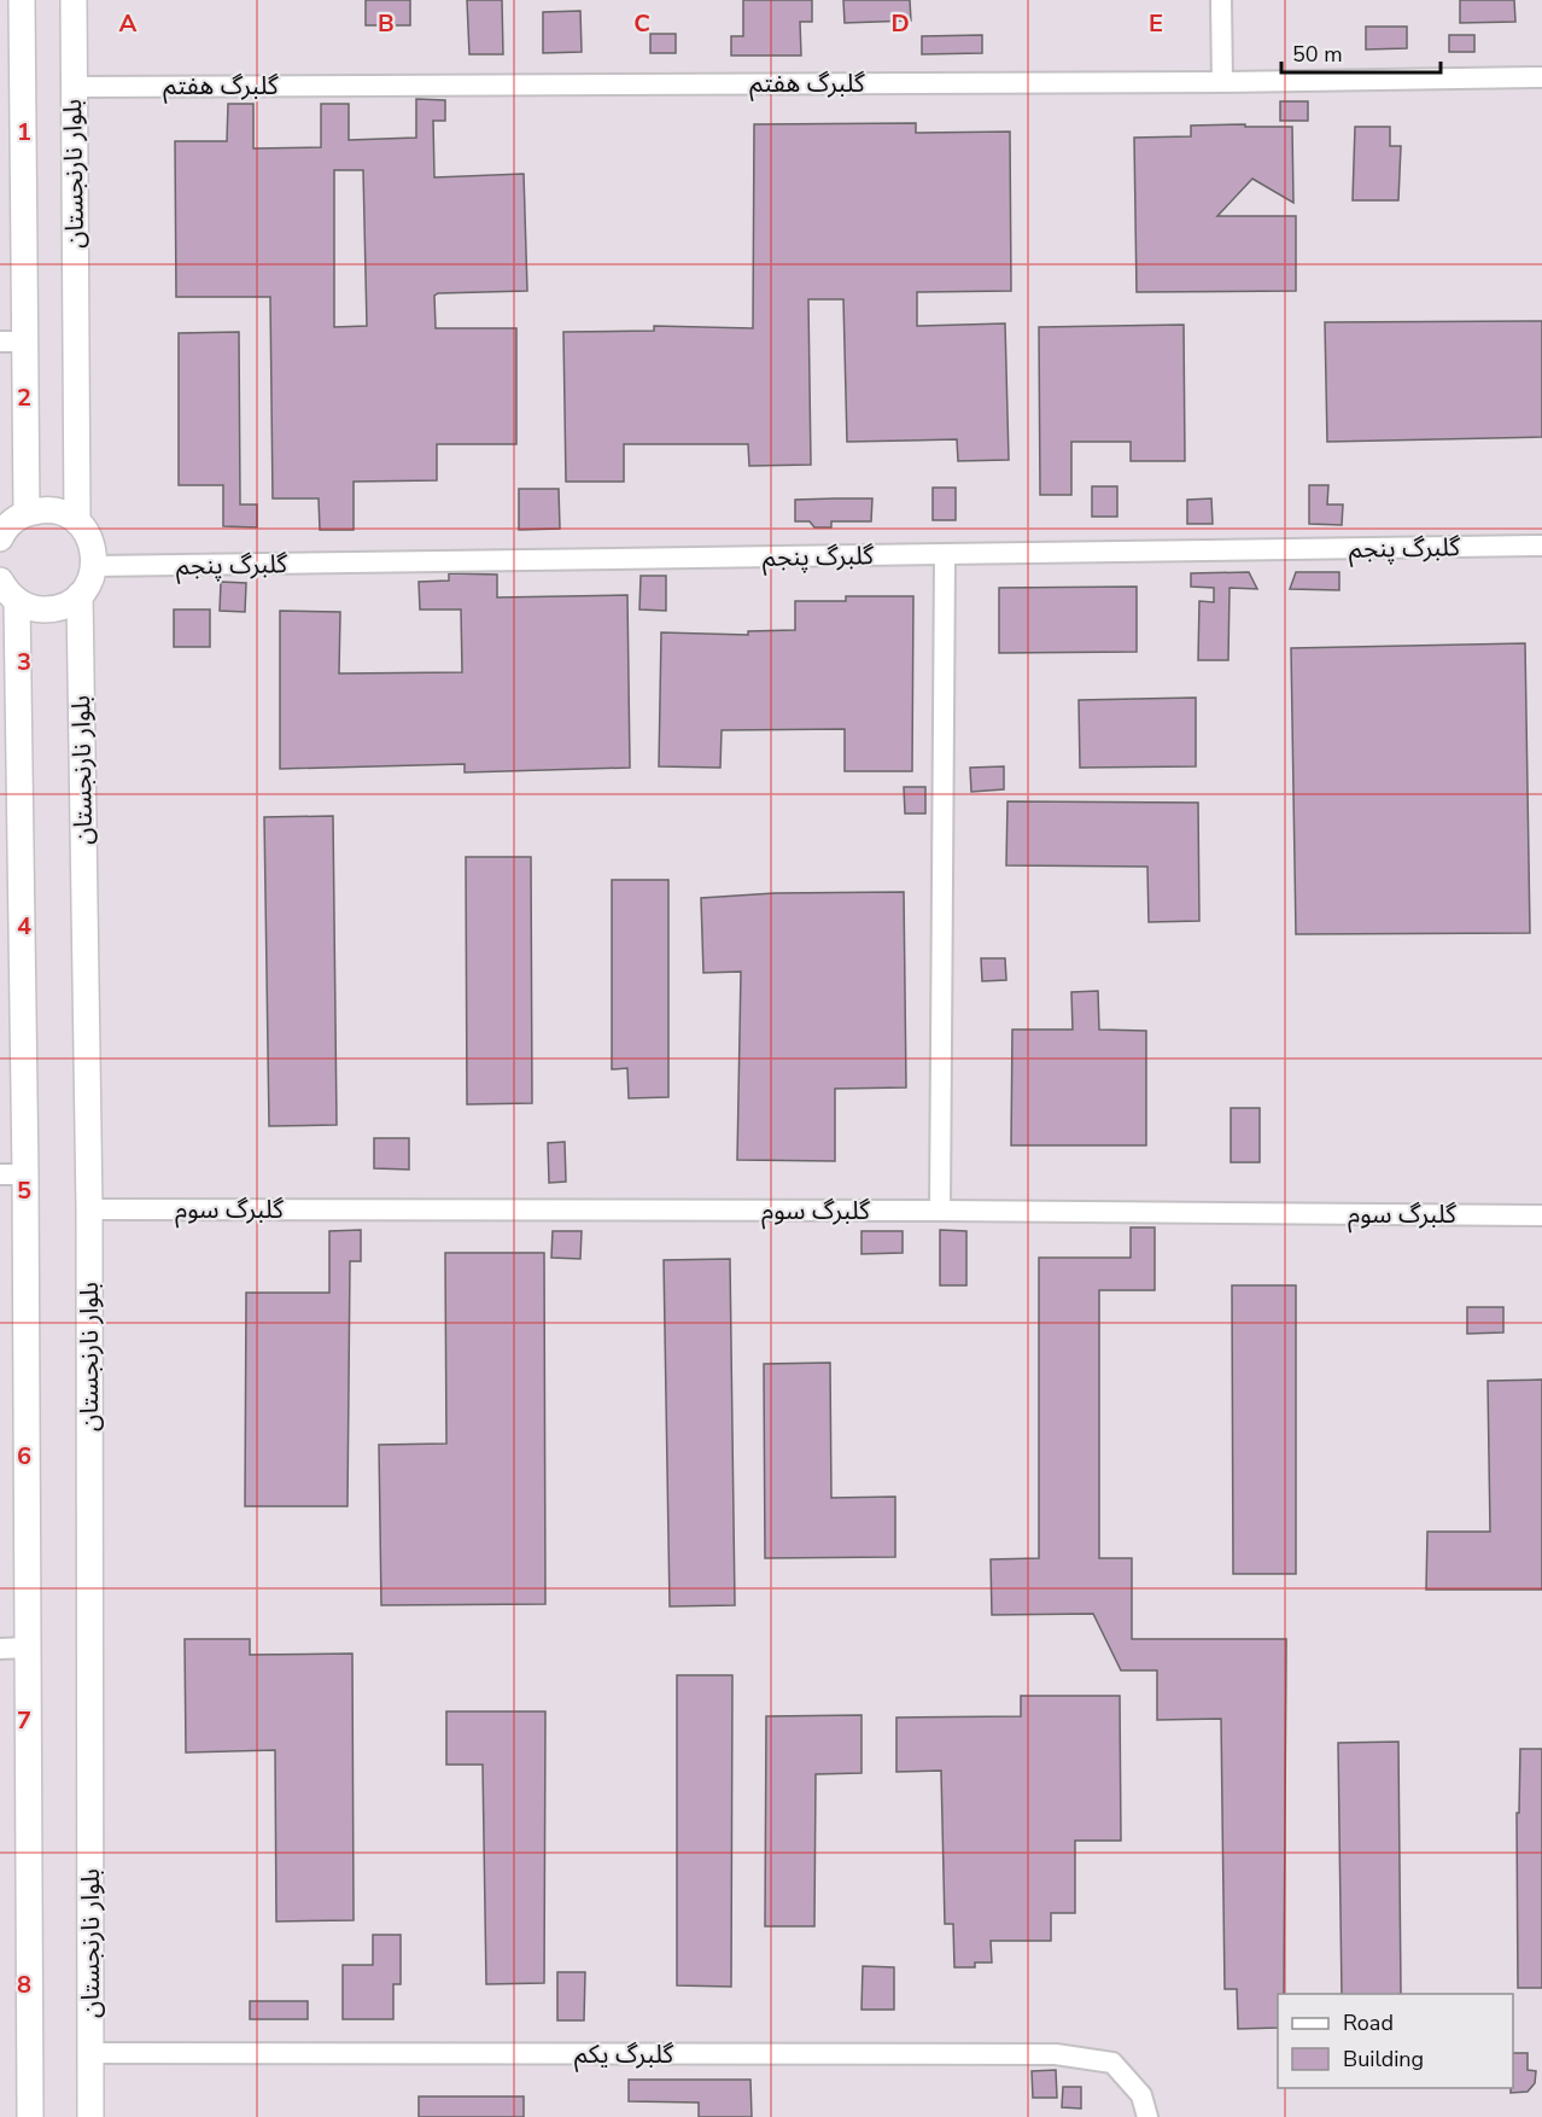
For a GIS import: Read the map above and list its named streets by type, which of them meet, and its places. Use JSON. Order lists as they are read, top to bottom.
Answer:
{
  "streets": {
    "street": [
      "گلبرگ هفتم",
      "بلوار نارنجستان",
      "گلبرگ پنجم",
      "گلبرگ سوم",
      "گلبرگ یکم"
    ]
  },
  "crossings": [
    ["گلبرگ هفتم", "بلوار نارنجستان"],
    ["بلوار نارنجستان", "گلبرگ پنجم"],
    ["بلوار نارنجستان", "گلبرگ سوم"],
    ["بلوار نارنجستان", "گلبرگ یکم"]
  ],
  "legend": ["Road", "Building"],
  "scale_bar": "50 m",
  "grid": {
    "columns": [
      "A",
      "B",
      "C",
      "D",
      "E"
    ],
    "rows": [
      "1",
      "2",
      "3",
      "4",
      "5",
      "6",
      "7",
      "8"
    ]
  }
}
